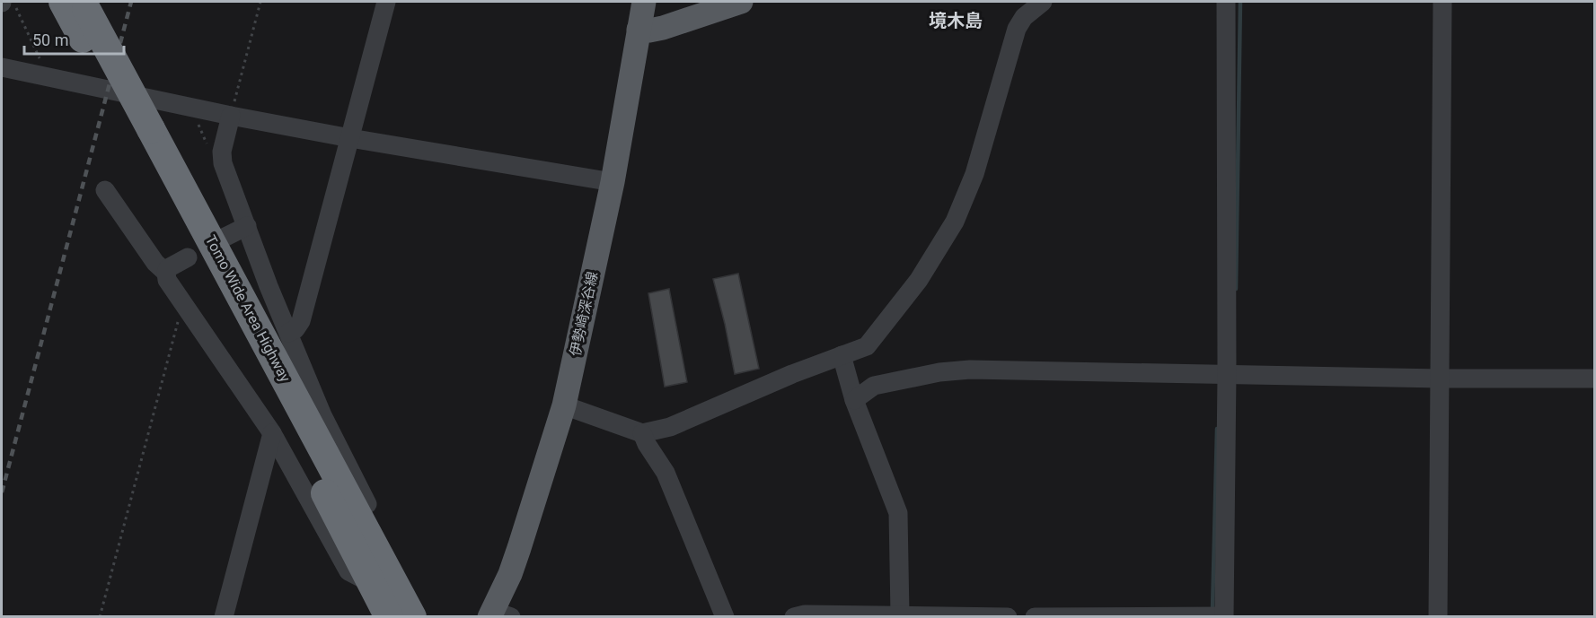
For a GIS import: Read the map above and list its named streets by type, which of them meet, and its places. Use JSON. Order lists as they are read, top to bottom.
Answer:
{
  "streets": {
    "highway": ["Tomo Wide Area Highway"],
    "main road": ["伊勢崎深谷線"]
  },
  "districts": ["境木島"],
  "scale_bar": "50 m"
}
